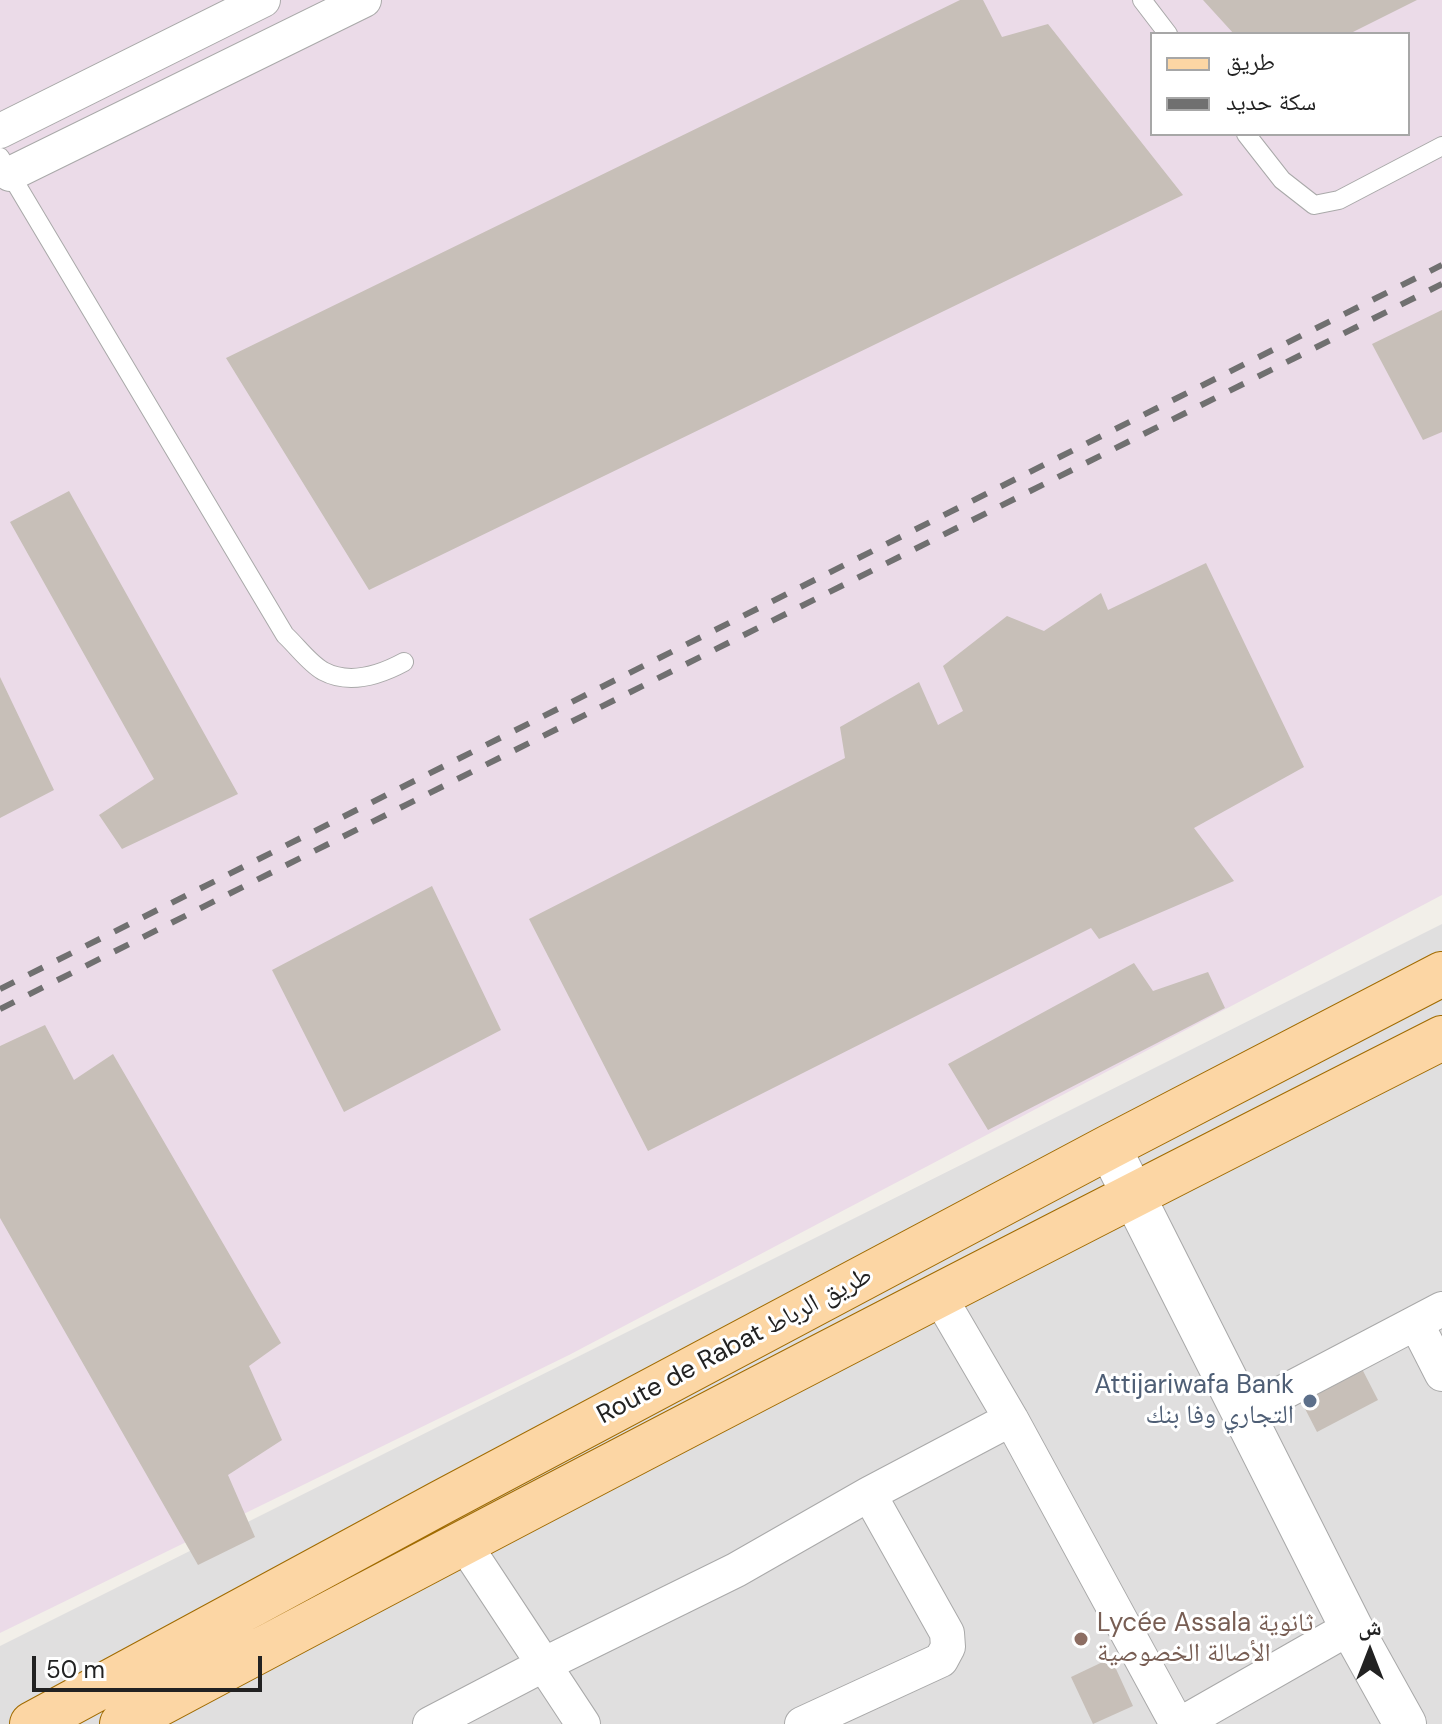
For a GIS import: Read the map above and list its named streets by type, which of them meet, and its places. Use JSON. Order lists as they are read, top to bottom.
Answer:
{
  "streets": {
    "main road": ["Route de Rabat طريق الرباط"]
  },
  "places": ["Attijariwafa Bank التجاري وفا بنك", "Lycée Assala ثانوية الأصالة الخصوصية"],
  "legend": ["طريق", "سكة حديد"],
  "scale_bar": "50 m",
  "north": "top"
}
